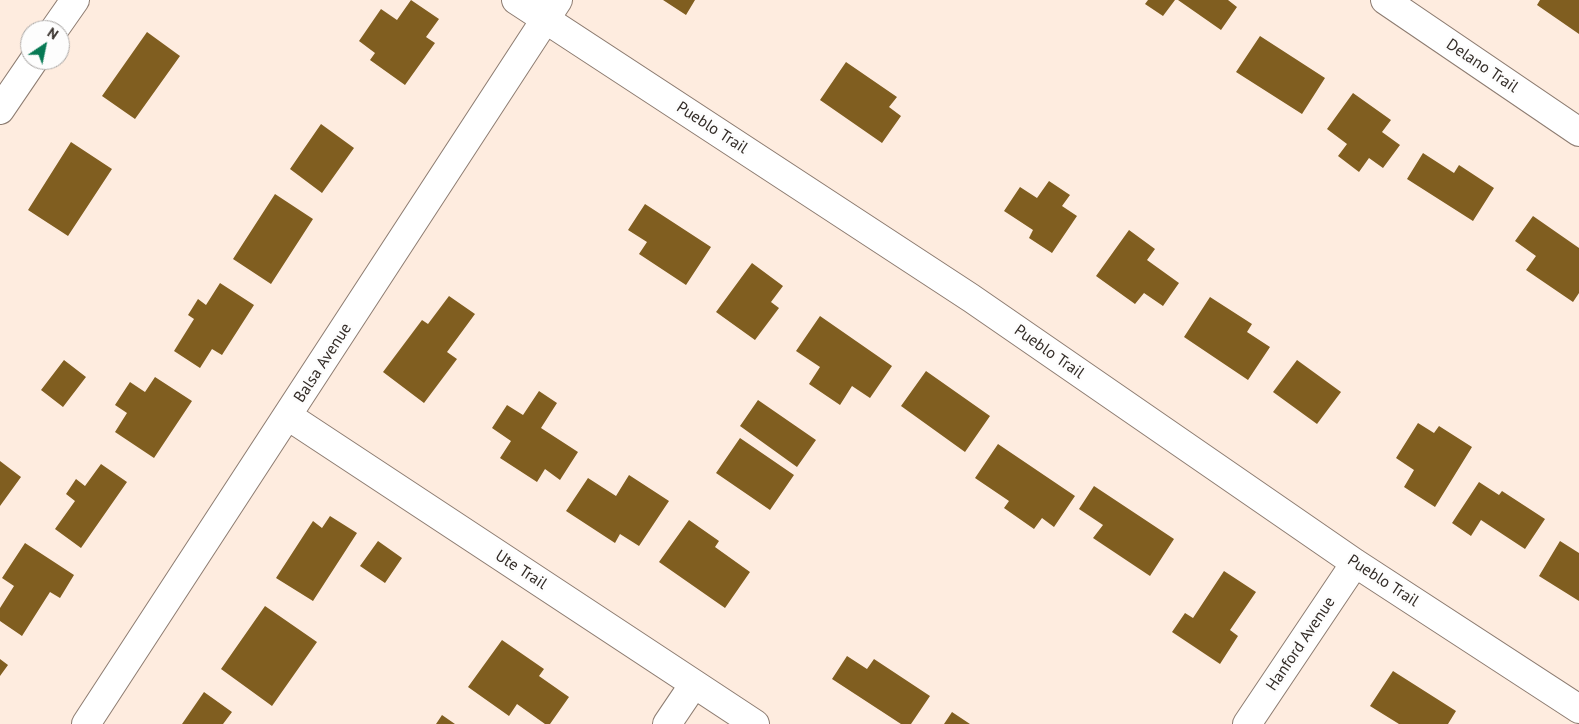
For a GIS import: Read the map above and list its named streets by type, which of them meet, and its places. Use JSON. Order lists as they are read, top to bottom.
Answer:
{
  "streets": {
    "street": [
      "Delano Trail",
      "Pueblo Trail",
      "Balsa Avenue",
      "Ute Trail",
      "Hanford Avenue"
    ]
  },
  "crossings": [
    ["Pueblo Trail", "Balsa Avenue"],
    ["Pueblo Trail", "Hanford Avenue"],
    ["Balsa Avenue", "Ute Trail"]
  ],
  "north": "top right"
}
